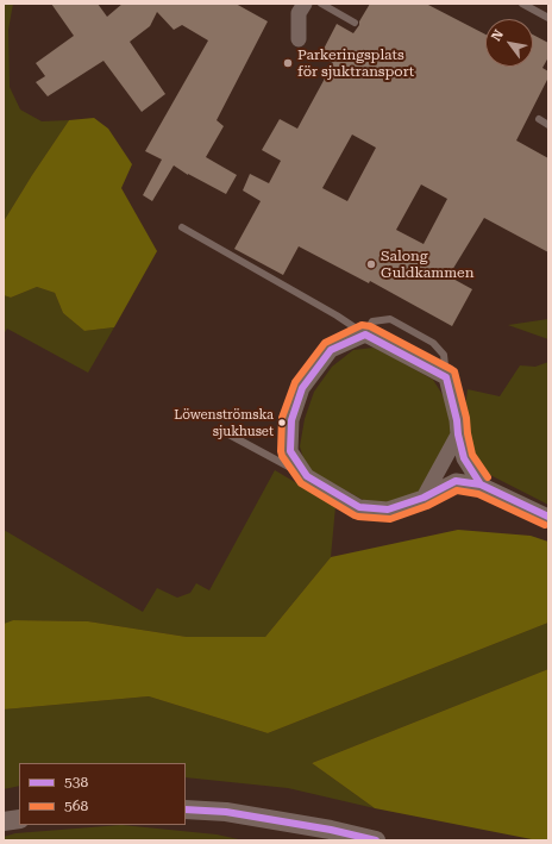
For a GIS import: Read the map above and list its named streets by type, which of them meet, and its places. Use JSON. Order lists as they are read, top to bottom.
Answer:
{
  "places": ["Parkeringsplats för sjuktransport", "Salong Guldkammen", "Löwenströmska sjukhuset"],
  "lines": ["transit line 568", "transit line 538"],
  "legend": ["538", "568"],
  "north": "top left"
}
